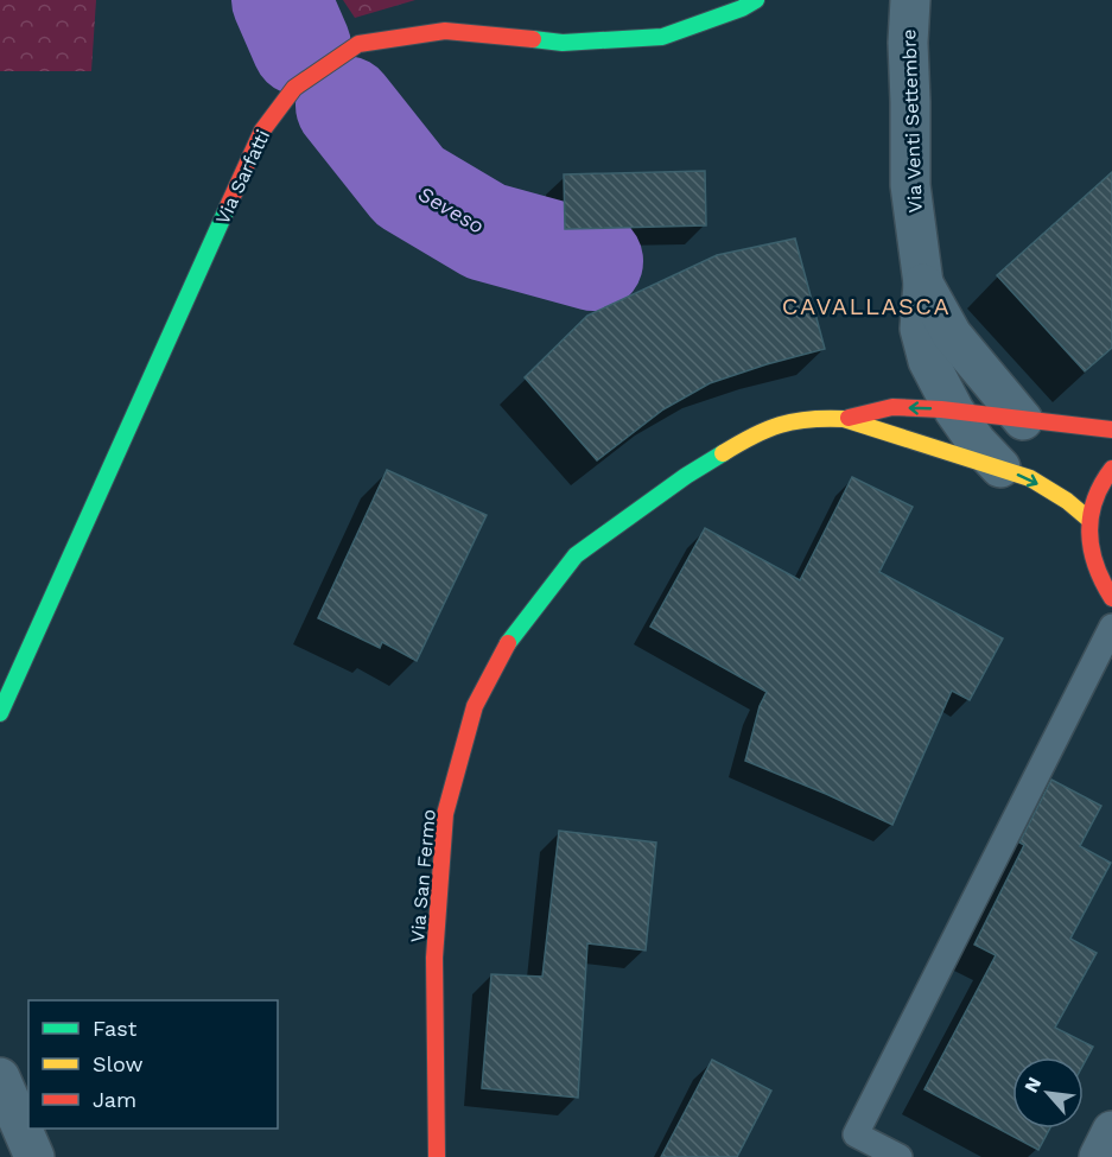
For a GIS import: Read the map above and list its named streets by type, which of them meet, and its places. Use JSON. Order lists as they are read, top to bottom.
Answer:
{
  "streets": {
    "main road": ["Via Sarfatti", "Via San Fermo"],
    "street": ["Via Venti Settembre"]
  },
  "districts": ["CAVALLASCA"],
  "water": ["Seveso"],
  "legend": ["Fast", "Slow", "Jam"],
  "north": "top left"
}
